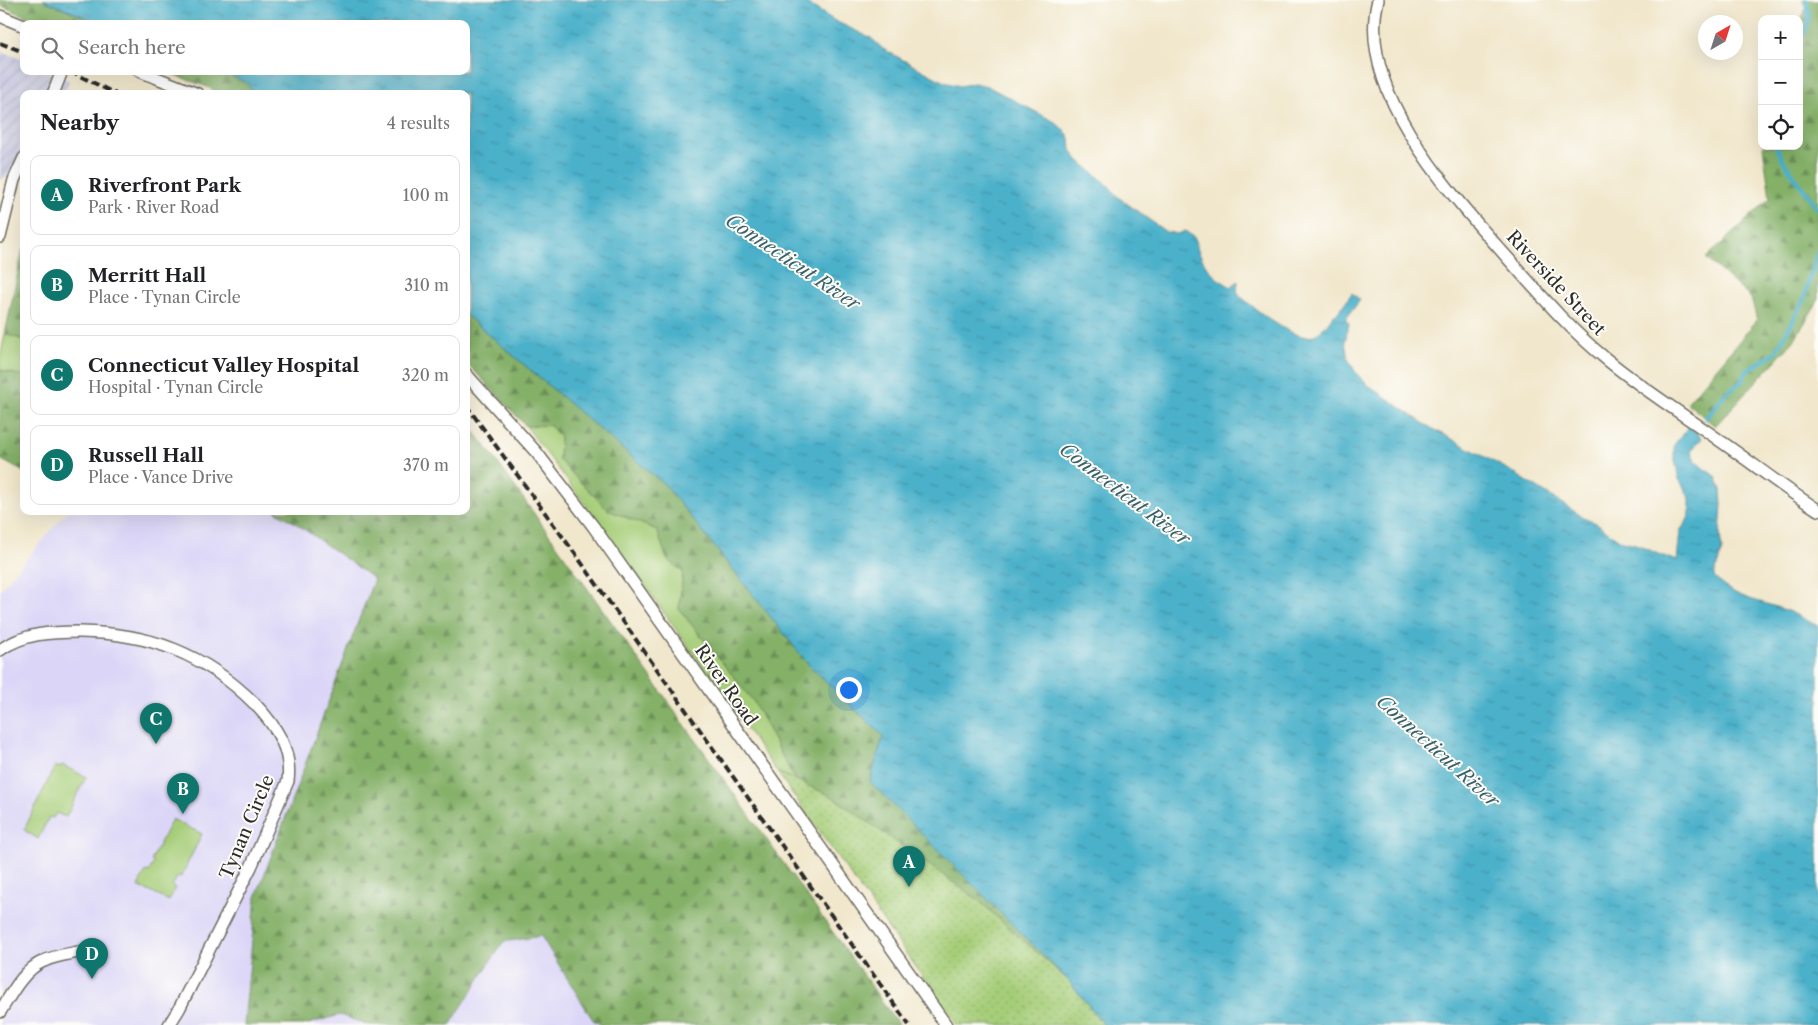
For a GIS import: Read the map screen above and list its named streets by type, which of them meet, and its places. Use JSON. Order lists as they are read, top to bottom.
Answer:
{
  "streets": {
    "street": ["Riverside Street", "River Road", "Tynan Circle"]
  },
  "water": ["Connecticut River"],
  "north": "top right",
  "page": {
    "map_buttons": ["+", "−"],
    "search": "Search here",
    "heading": ["Nearby", "4 results"],
    "list": [
      {
        "mark": "A",
        "name": "Riverfront Park",
        "note": "Park · River Road",
        "value": "100 m"
      },
      {
        "mark": "B",
        "name": "Merritt Hall",
        "note": "Place · Tynan Circle",
        "value": "310 m"
      },
      {
        "mark": "C",
        "name": "Connecticut Valley Hospital",
        "note": "Hospital · Tynan Circle",
        "value": "320 m"
      },
      {
        "mark": "D",
        "name": "Russell Hall",
        "note": "Place · Vance Drive",
        "value": "370 m"
      }
    ],
    "pins": [
      "C",
      "B",
      "A",
      "D"
    ]
  }
}
